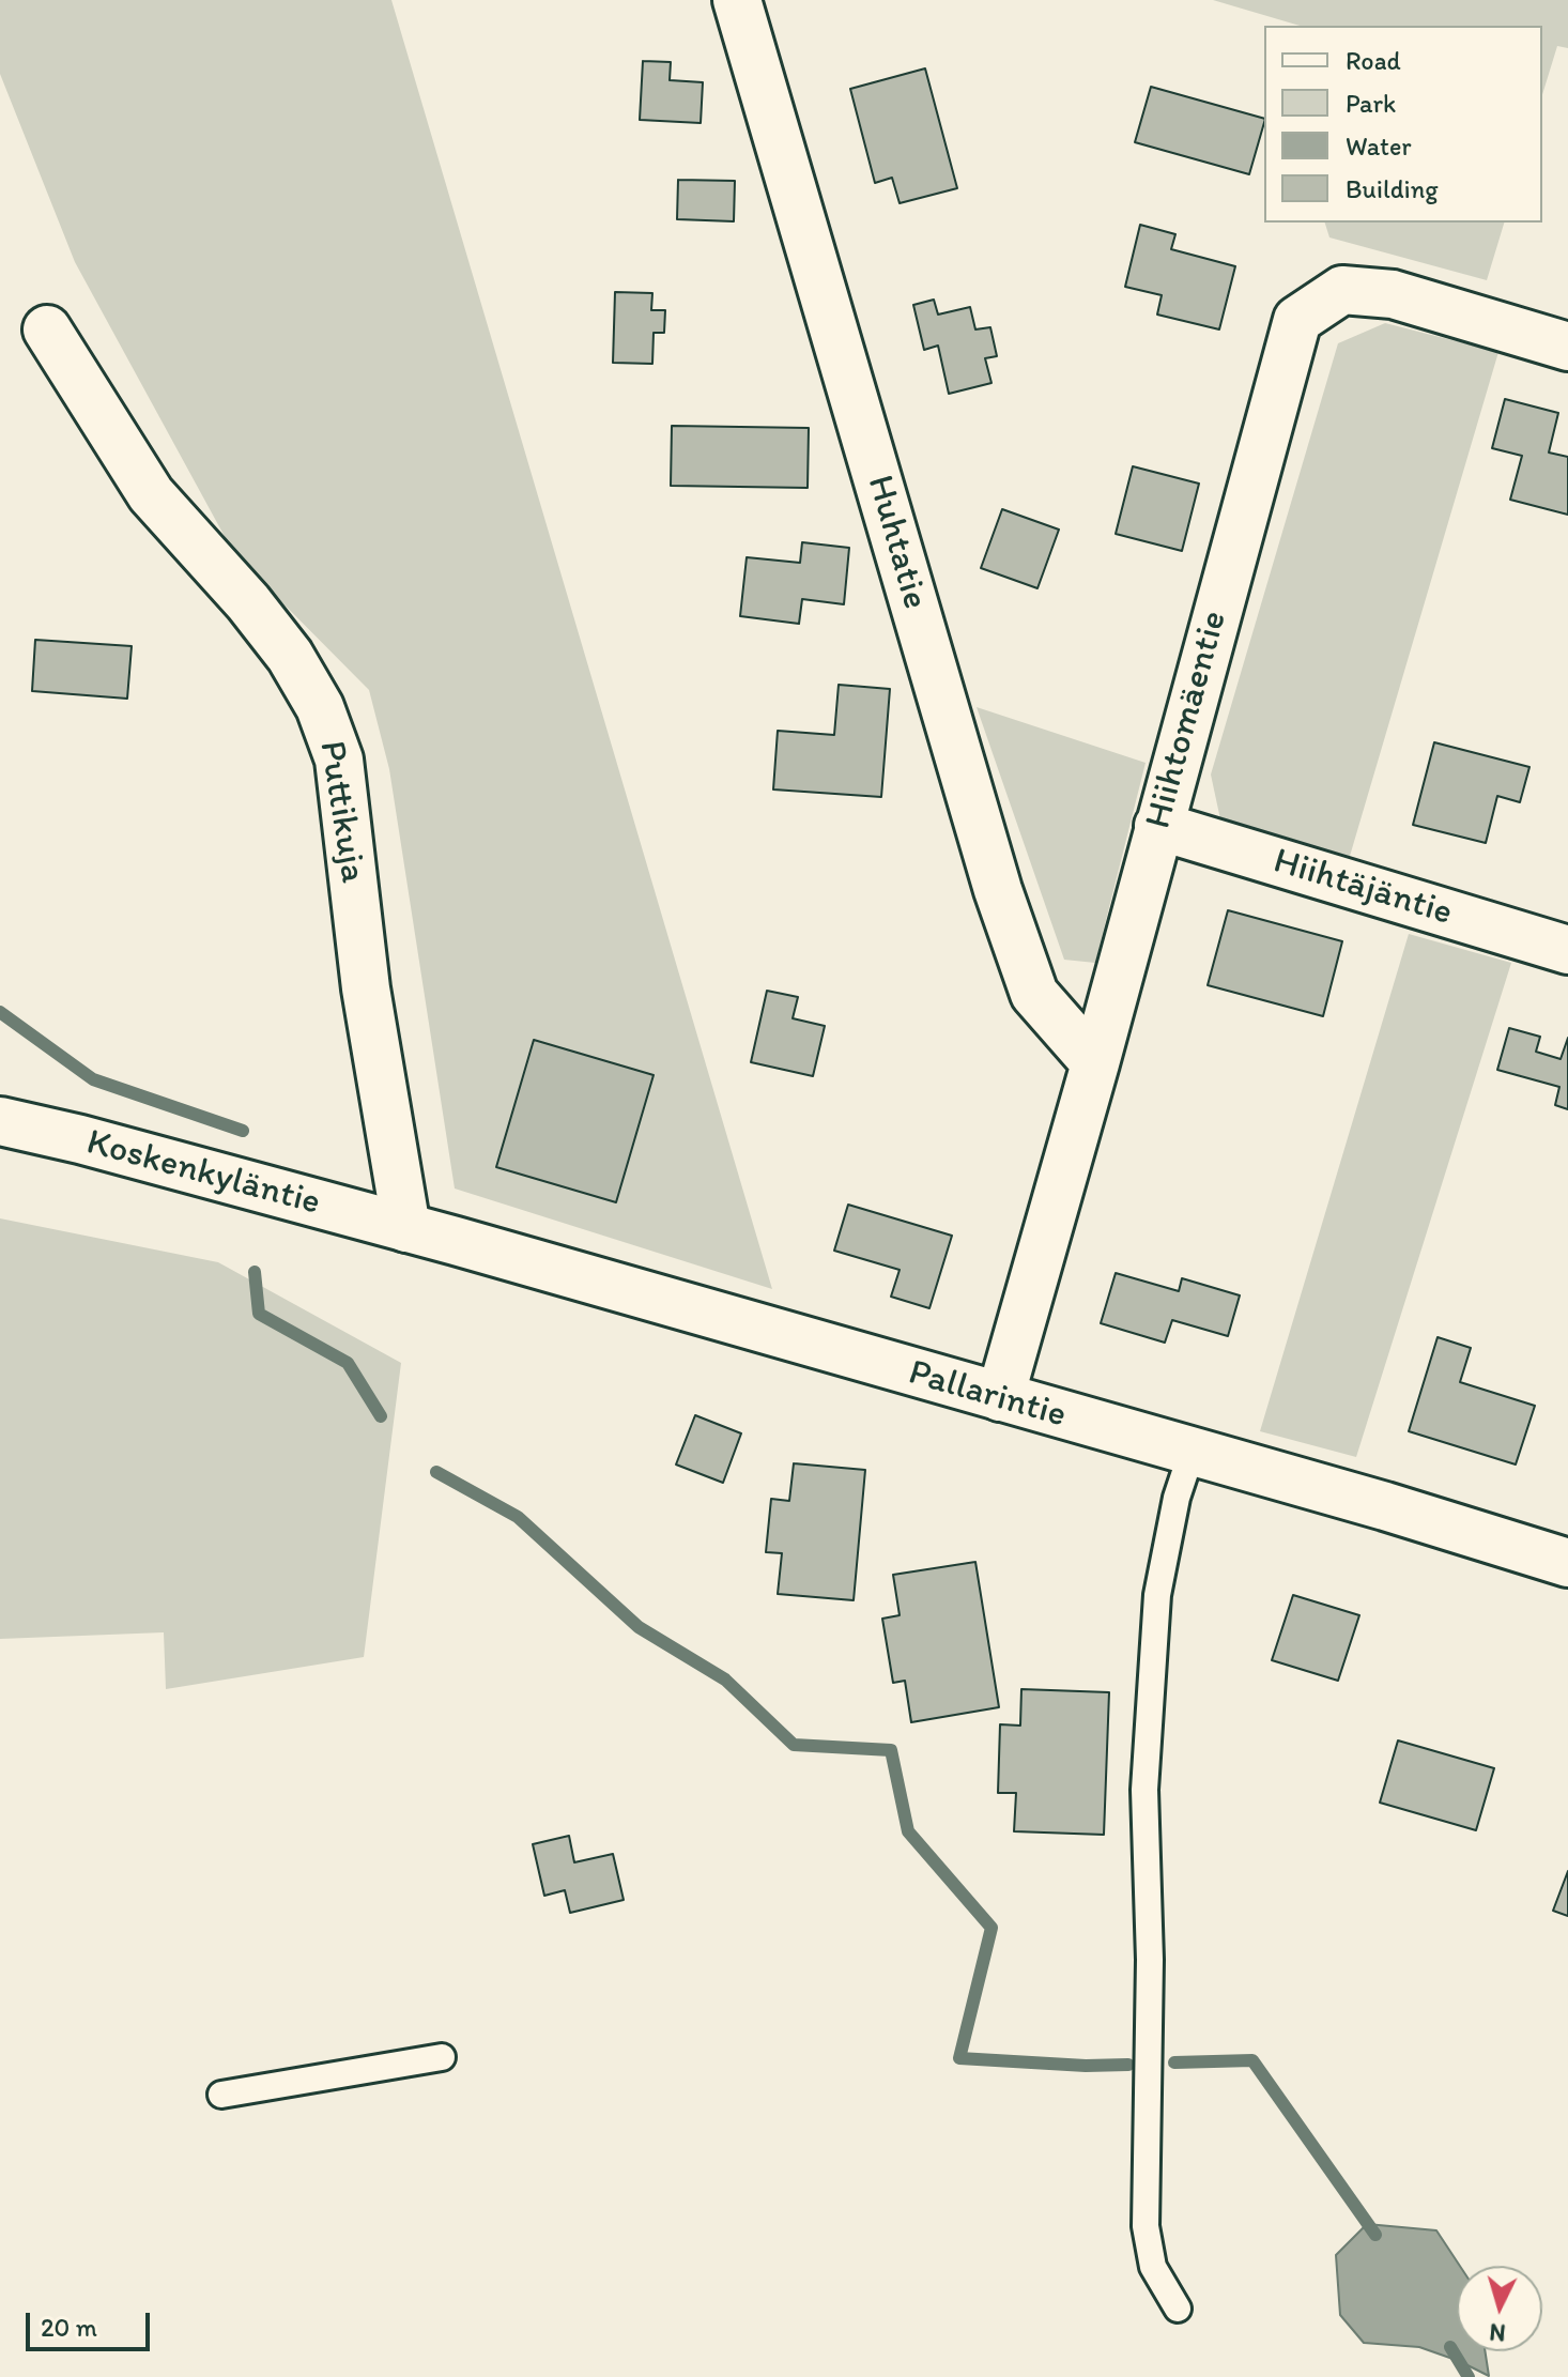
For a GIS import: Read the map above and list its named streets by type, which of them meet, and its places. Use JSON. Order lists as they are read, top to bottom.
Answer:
{
  "streets": {
    "street": [
      "Huhtatie",
      "Hiihtomäentie",
      "Puttikuja",
      "Hiihtäjäntie",
      "Koskenkyläntie",
      "Pallarintie"
    ]
  },
  "crossings": [
    ["Huhtatie", "Hiihtomäentie"],
    ["Hiihtomäentie", "Hiihtäjäntie"],
    ["Hiihtomäentie", "Pallarintie"],
    ["Puttikuja", "Koskenkyläntie"],
    ["Puttikuja", "Pallarintie"],
    ["Koskenkyläntie", "Pallarintie"]
  ],
  "legend": [
    "Road",
    "Park",
    "Water",
    "Building"
  ],
  "scale_bar": "20 m",
  "north": "bottom"
}
